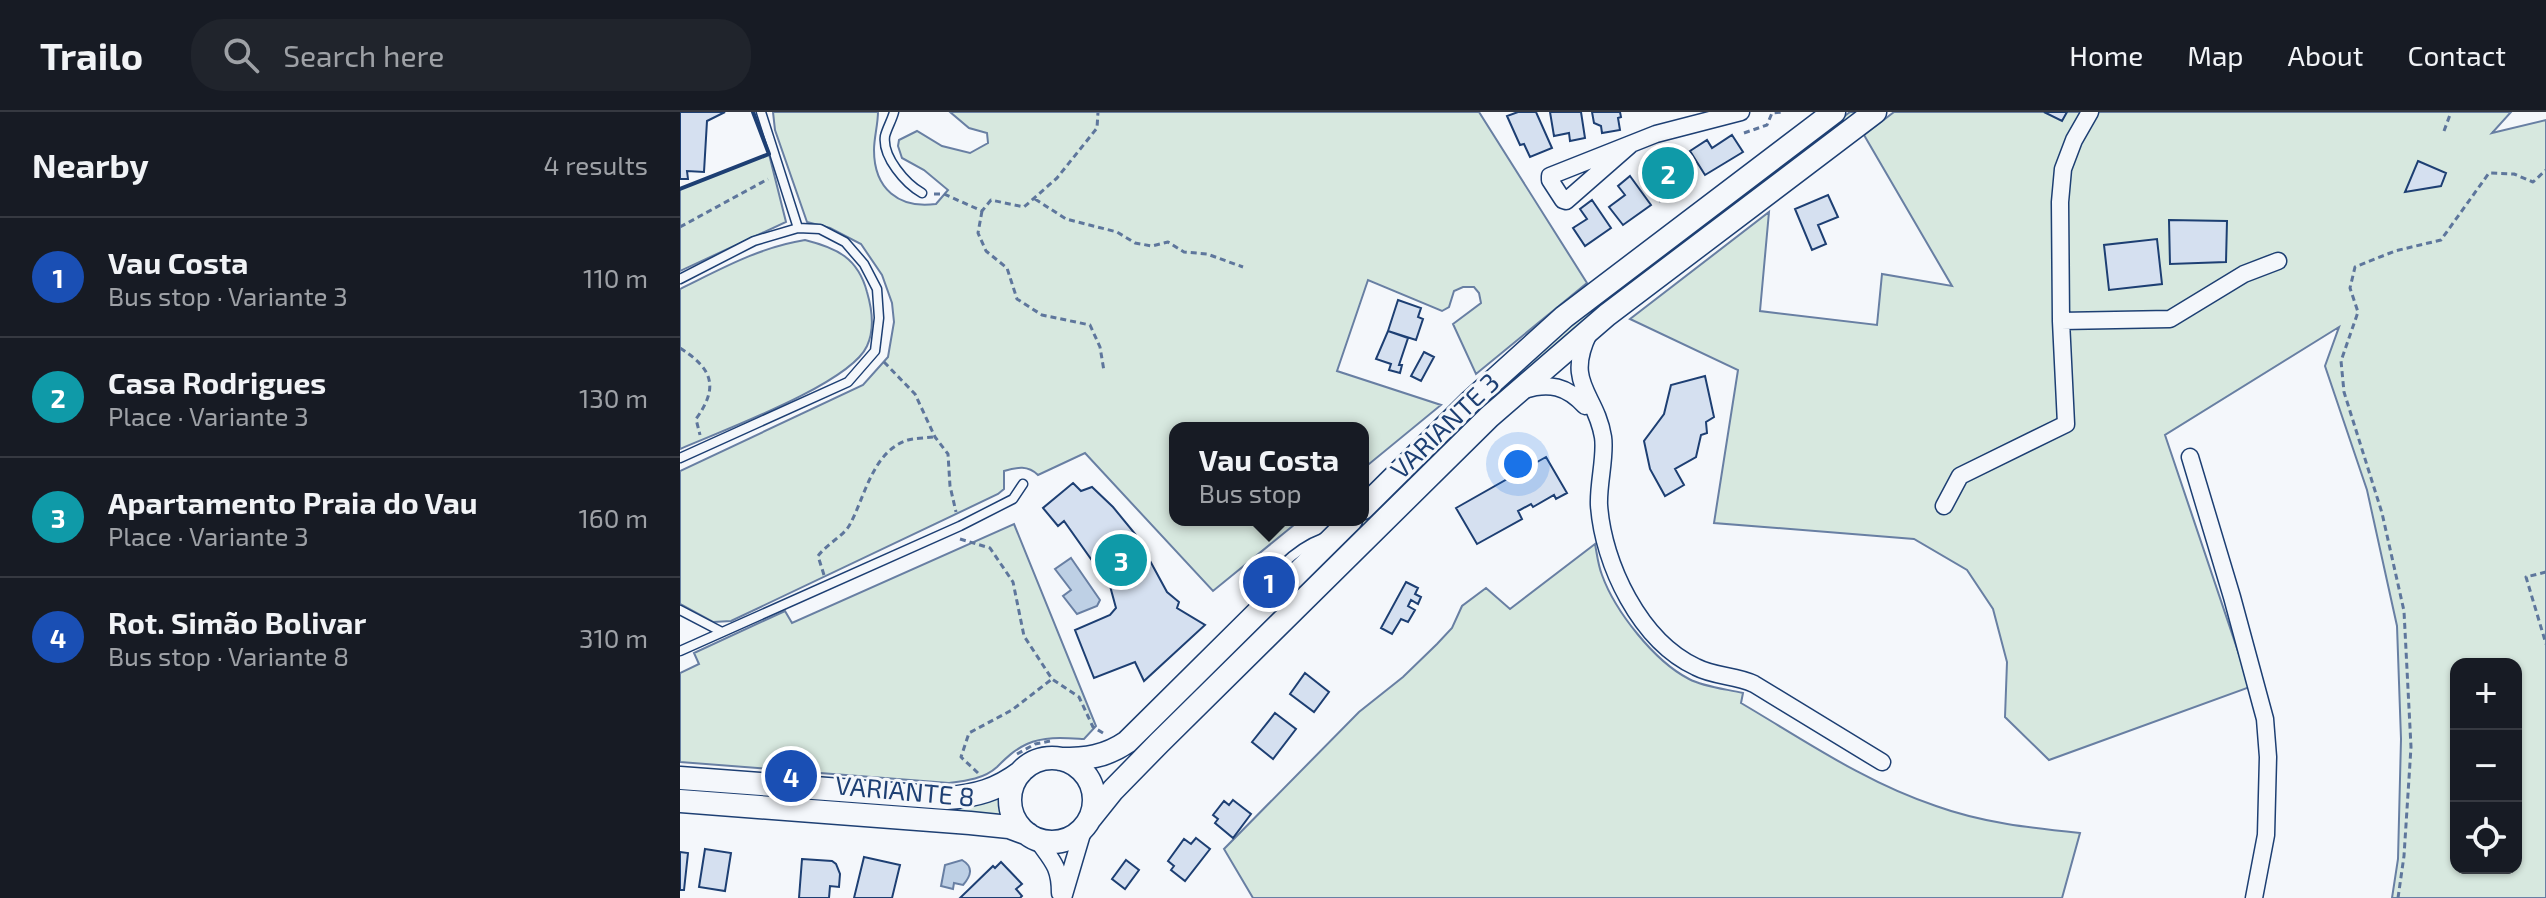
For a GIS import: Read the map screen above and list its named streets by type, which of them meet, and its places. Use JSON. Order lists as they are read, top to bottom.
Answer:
{
  "streets": {
    "main road": ["VARIANTE 3", "VARIANTE 8"]
  },
  "crossings": [
    ["VARIANTE 3", "VARIANTE 8"]
  ],
  "page": {
    "header": "Trailo",
    "search": "Search here",
    "nav": [
      "Home",
      "Map",
      "About",
      "Contact"
    ],
    "heading": ["Nearby", "4 results"],
    "pins": [
      "2",
      "3",
      "1",
      "4"
    ],
    "list": [
      {
        "mark": "1",
        "name": "Vau Costa",
        "note": "Bus stop · Variante 3",
        "value": "110 m"
      },
      {
        "mark": "2",
        "name": "Casa Rodrigues",
        "note": "Place · Variante 3",
        "value": "130 m"
      },
      {
        "mark": "3",
        "name": "Apartamento Praia do Vau",
        "note": "Place · Variante 3",
        "value": "160 m"
      },
      {
        "mark": "4",
        "name": "Rot. Simão Bolivar",
        "note": "Bus stop · Variante 8",
        "value": "310 m"
      }
    ],
    "popup": ["Vau Costa", "Bus stop"],
    "map_buttons": ["+", "−"]
  }
}
